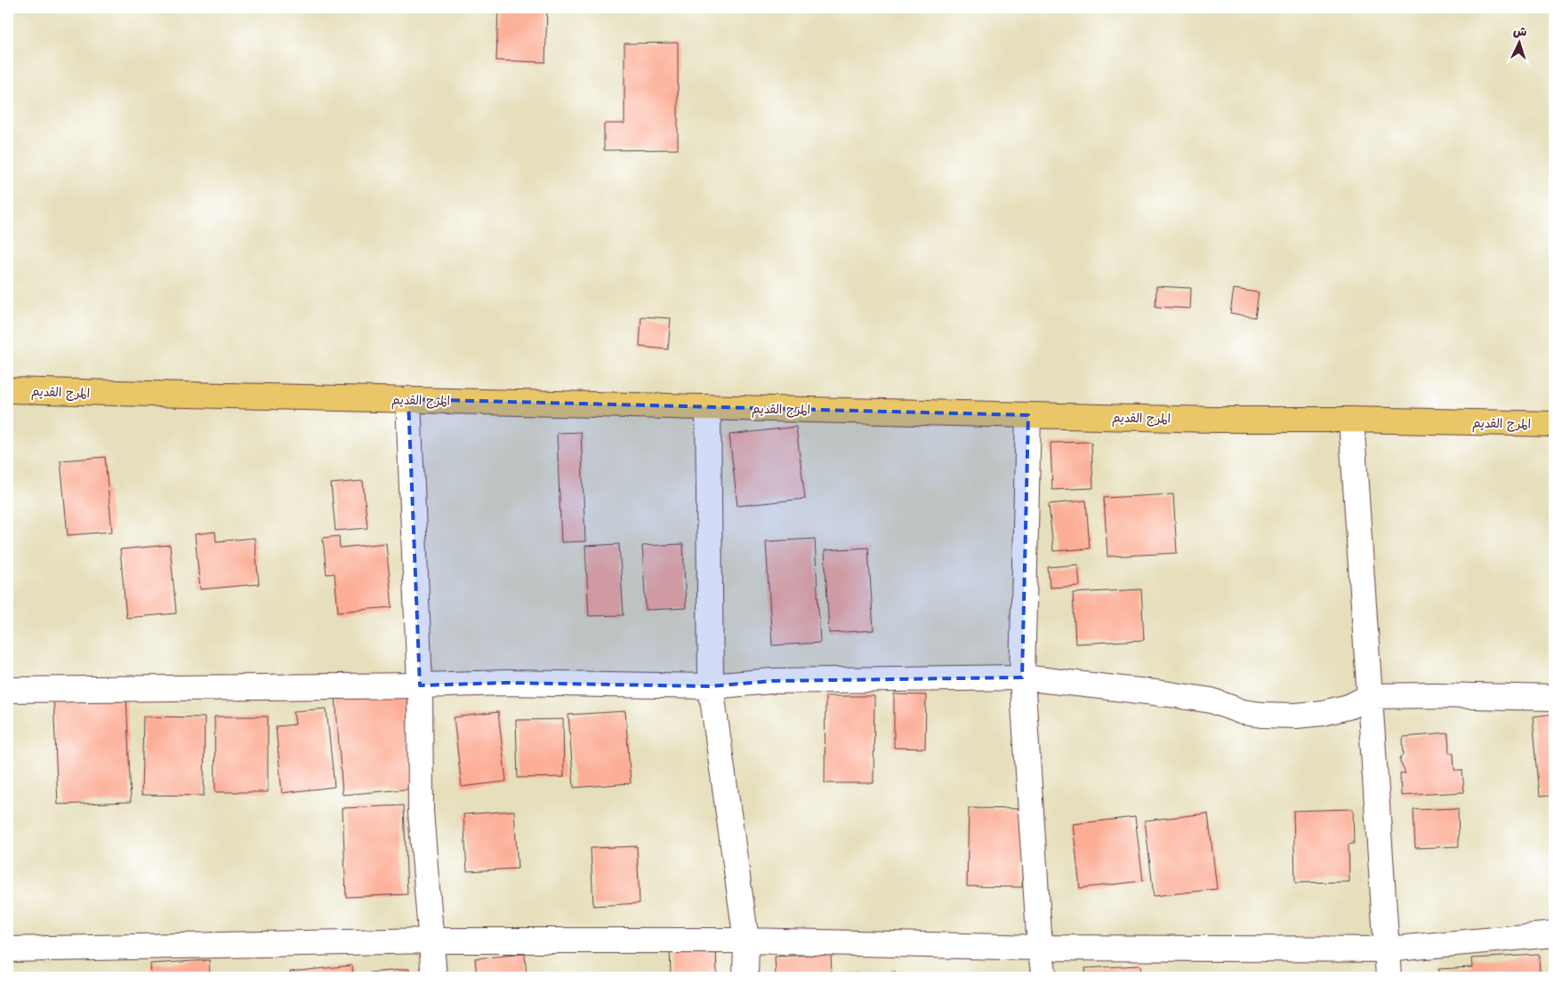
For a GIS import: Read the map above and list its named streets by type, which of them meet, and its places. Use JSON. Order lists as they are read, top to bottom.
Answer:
{
  "streets": {
    "main road": ["المرج القديم"]
  },
  "north": "top"
}
